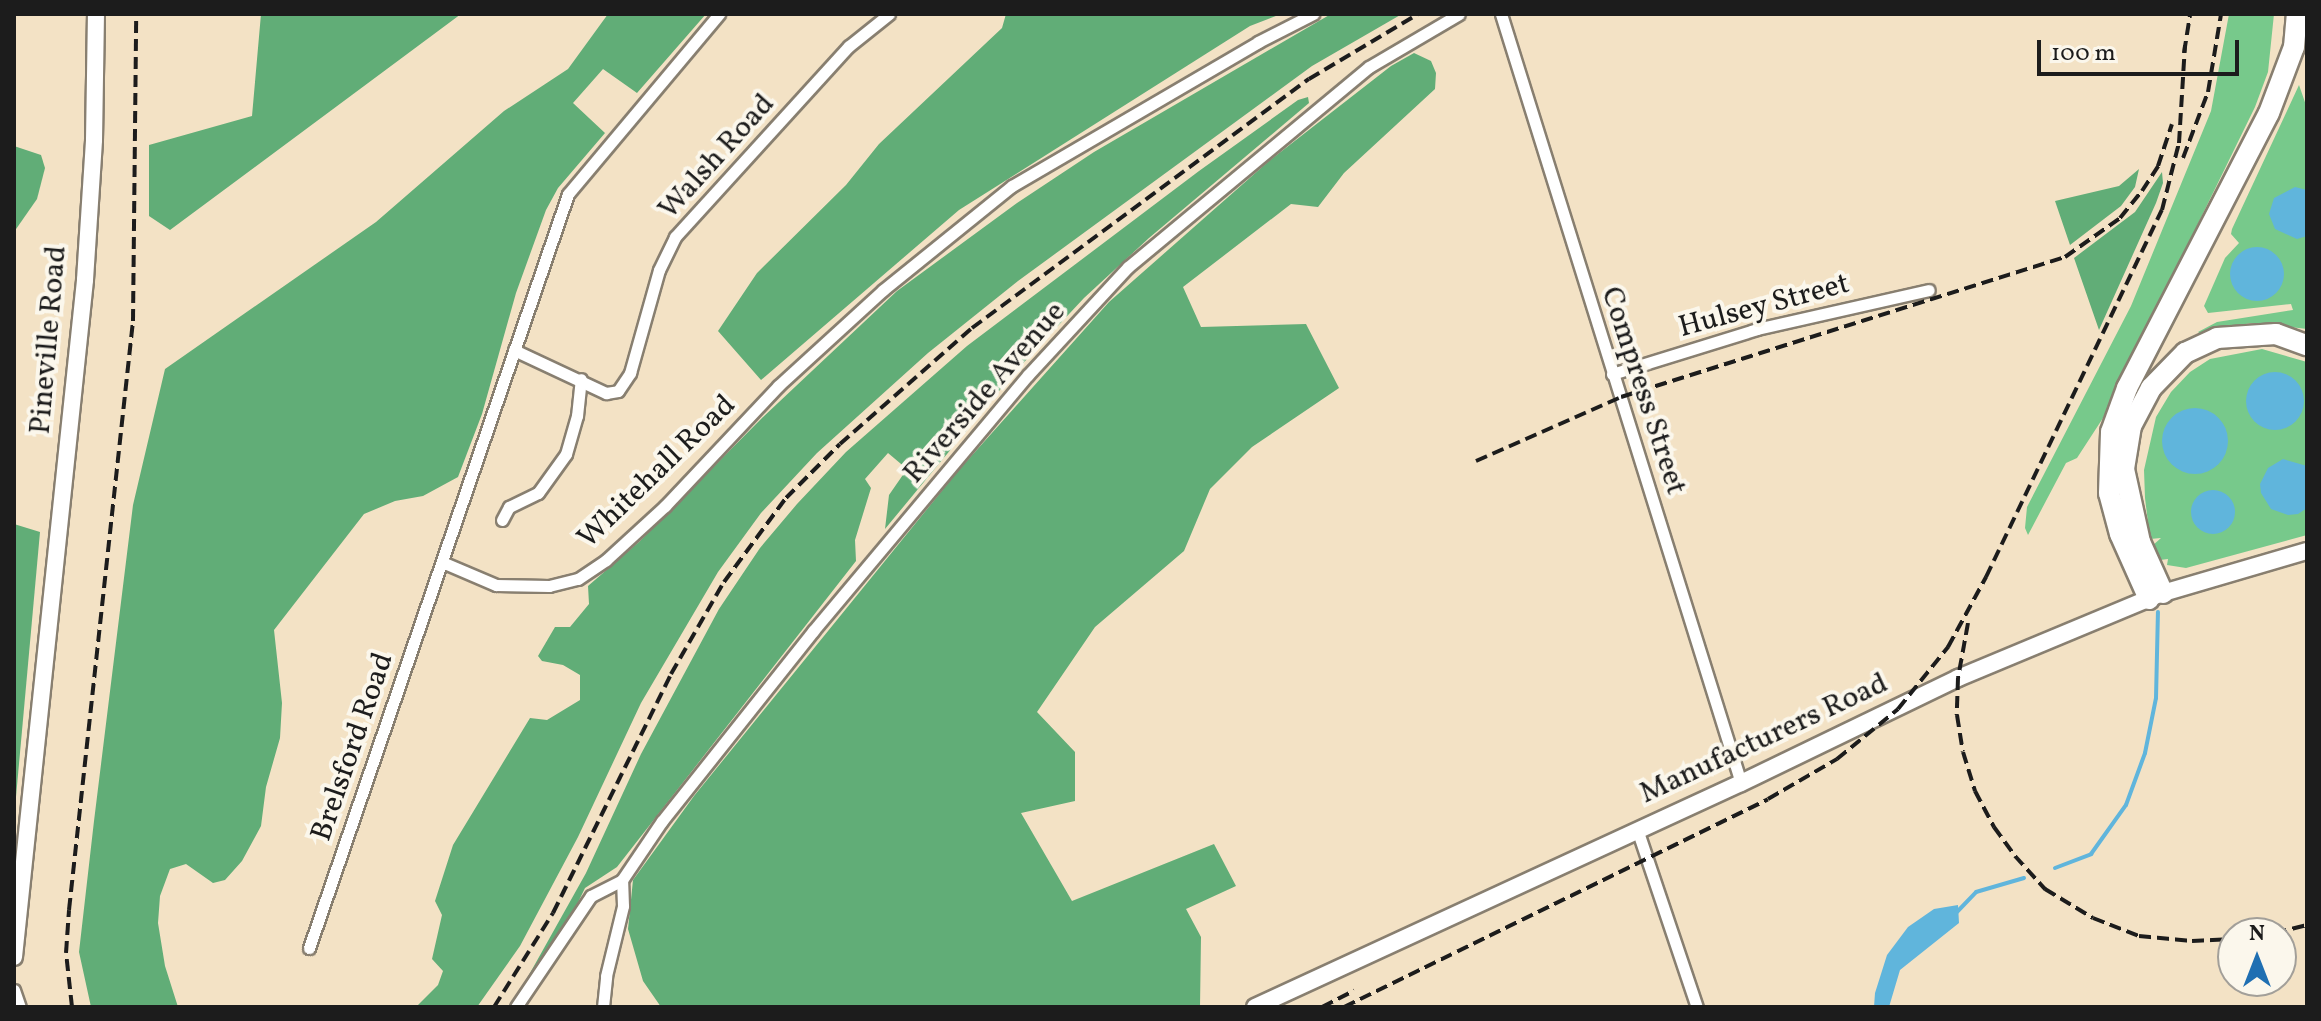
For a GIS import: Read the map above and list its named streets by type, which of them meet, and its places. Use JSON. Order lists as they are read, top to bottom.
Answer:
{
  "streets": {
    "main road": ["Pineville Road", "Manufacturers Road"],
    "street": [
      "Walsh Road",
      "Hulsey Street",
      "Compress Street",
      "Riverside Avenue",
      "Whitehall Road",
      "Brelsford Road"
    ]
  },
  "crossings": [
    ["Hulsey Street", "Compress Street"],
    ["Compress Street", "Manufacturers Road"],
    ["Whitehall Road", "Brelsford Road"]
  ],
  "scale_bar": "100 m",
  "north": "top"
}
